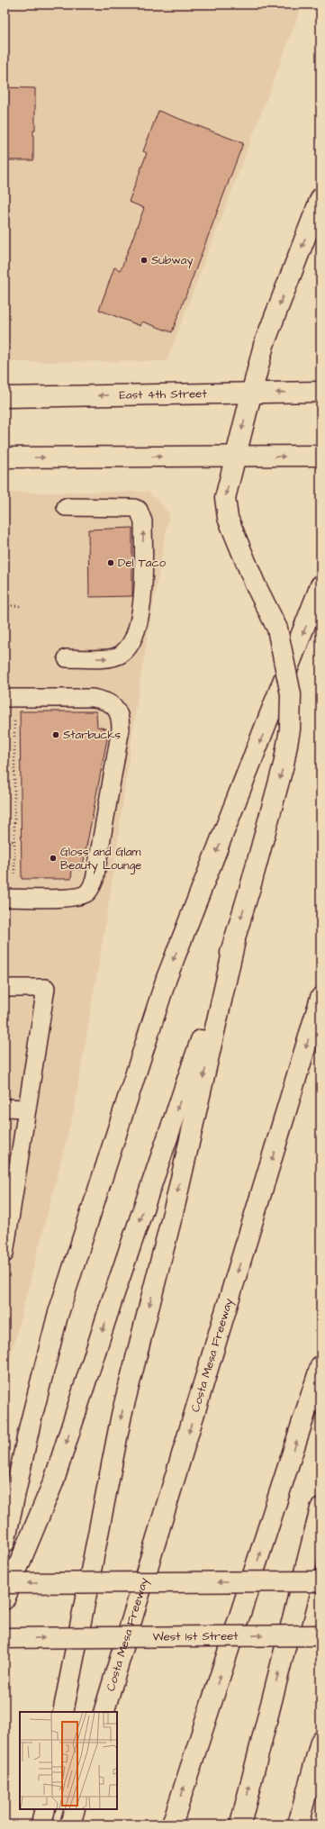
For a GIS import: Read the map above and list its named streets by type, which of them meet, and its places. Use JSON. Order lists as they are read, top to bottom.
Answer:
{
  "streets": {
    "main road": ["East 4th Street", "Costa Mesa Freeway", "West 1st Street"]
  },
  "places": [
    "Subway",
    "Del Taco",
    "Starbucks",
    "Gloss and Glam Beauty Lounge"
  ]
}
